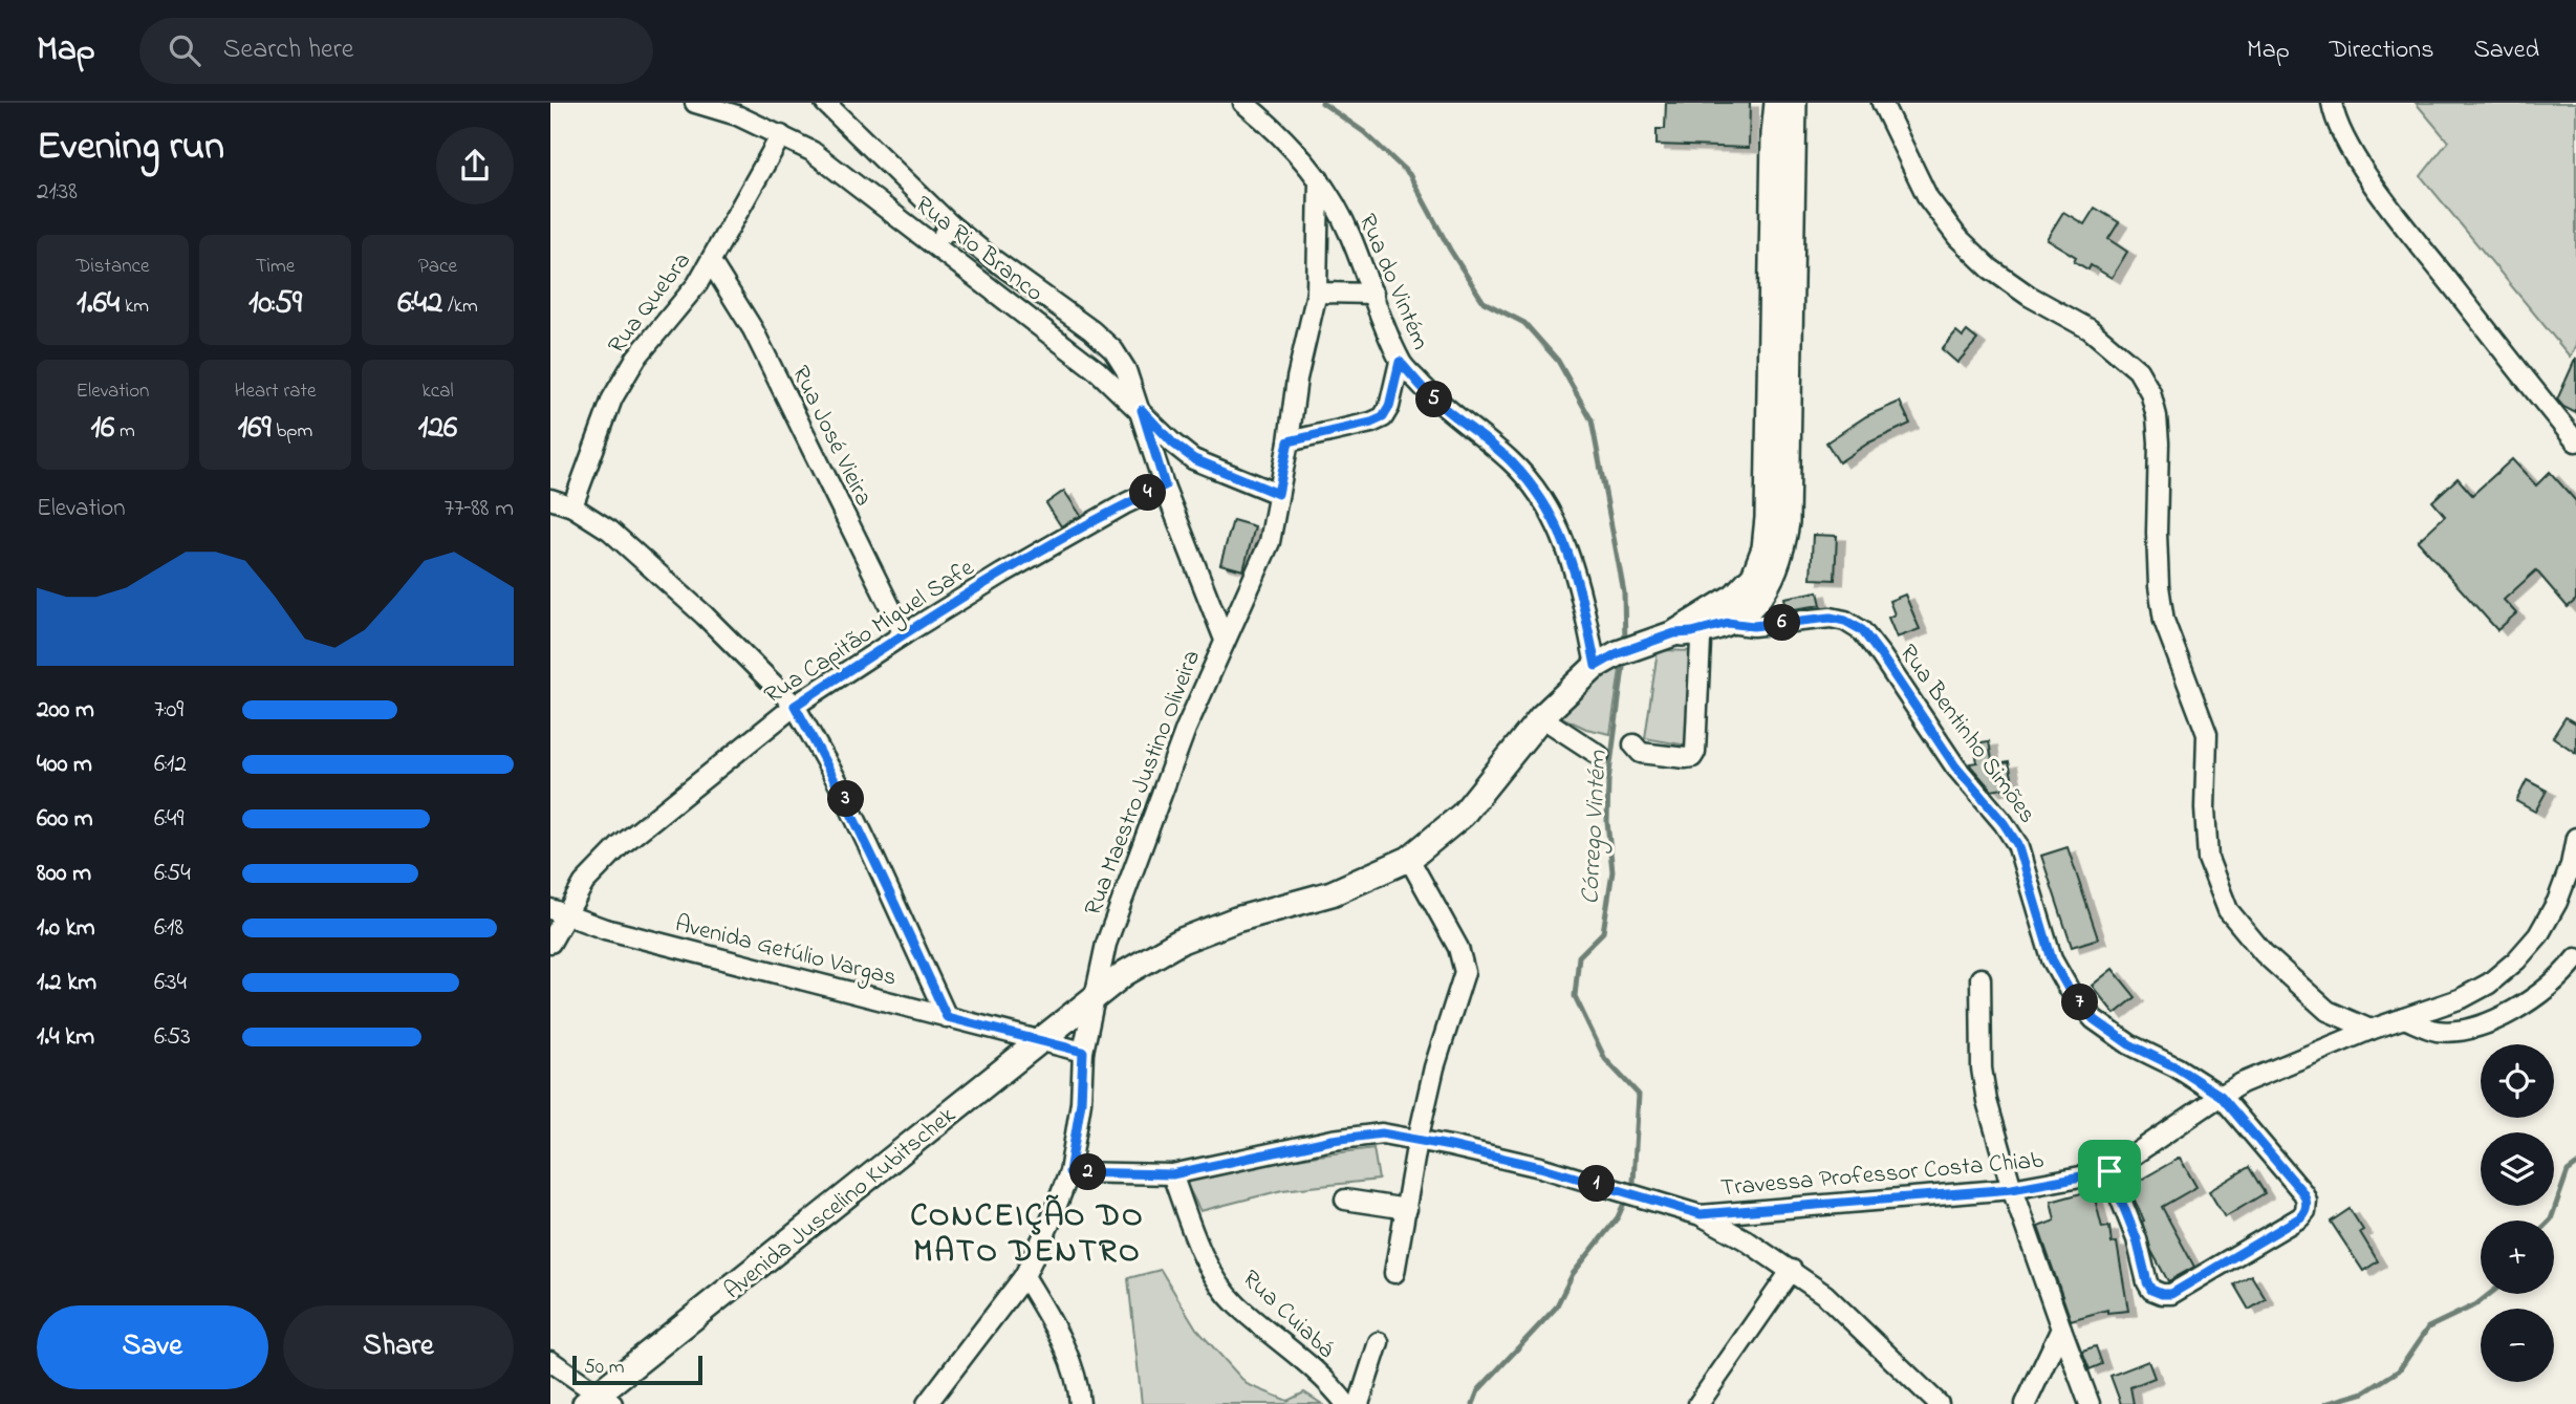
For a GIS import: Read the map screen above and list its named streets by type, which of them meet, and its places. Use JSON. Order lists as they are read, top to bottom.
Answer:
{
  "streets": {
    "main road": ["Avenida Juscelino Kubitschek"],
    "street": [
      "Rua Rio Branco",
      "Rua do Vintém",
      "Rua Quebra",
      "Rua José Vieira",
      "Rua Capitão Miguel Safe",
      "Rua Bentinho Simões",
      "Rua Maestro Justino Oliveira",
      "Avenida Getúlio Vargas",
      "Travessa Professor Costa Chiab",
      "Rua Cuiabá"
    ]
  },
  "crossings": [
    ["Rua Rio Branco", "Rua Quebra"],
    ["Rua Rio Branco", "Rua Maestro Justino Oliveira"],
    ["Rua do Vintém", "Rua Maestro Justino Oliveira"],
    ["Rua do Vintém", "Avenida Juscelino Kubitschek"],
    ["Rua Quebra", "Rua José Vieira"],
    ["Rua José Vieira", "Rua Capitão Miguel Safe"],
    ["Rua Capitão Miguel Safe", "Avenida Getúlio Vargas"],
    ["Rua Bentinho Simões", "Travessa Professor Costa Chiab"],
    ["Rua Maestro Justino Oliveira", "Avenida Getúlio Vargas"],
    ["Rua Maestro Justino Oliveira", "Avenida Juscelino Kubitschek"],
    ["Avenida Getúlio Vargas", "Avenida Juscelino Kubitschek"]
  ],
  "districts": ["CONCEIÇÃO DO MATO DENTRO"],
  "water": ["Córrego Vintém"],
  "scale_bar": "50 m",
  "page": {
    "header": "Map",
    "search": "Search here",
    "nav": ["Map", "Directions", "Saved"],
    "heading": ["Evening run", "21:38"],
    "stats": [
      ["Distance", "1.64 km"],
      ["Time", "10:59"],
      ["Pace", "6:42 /km"],
      ["Elevation", "16 m"],
      ["Heart rate", "169 bpm"],
      ["kcal", "126"]
    ],
    "pins": [
      "5",
      "4",
      "6",
      "3",
      "7",
      "2",
      "1"
    ],
    "chart": ["Elevation", "77–88 m"],
    "list": [
      {
        "name": "200 m",
        "note": "7:09"
      },
      {
        "name": "400 m",
        "note": "6:12"
      },
      {
        "name": "600 m",
        "note": "6:49"
      },
      {
        "name": "800 m",
        "note": "6:54"
      },
      {
        "name": "1.0 km",
        "note": "6:18"
      },
      {
        "name": "1.2 km",
        "note": "6:34"
      },
      {
        "name": "1.4 km",
        "note": "6:53"
      }
    ],
    "map_buttons": ["+", "−"],
    "buttons": ["Save", "Share"],
    "scale": "50 m"
  }
}
